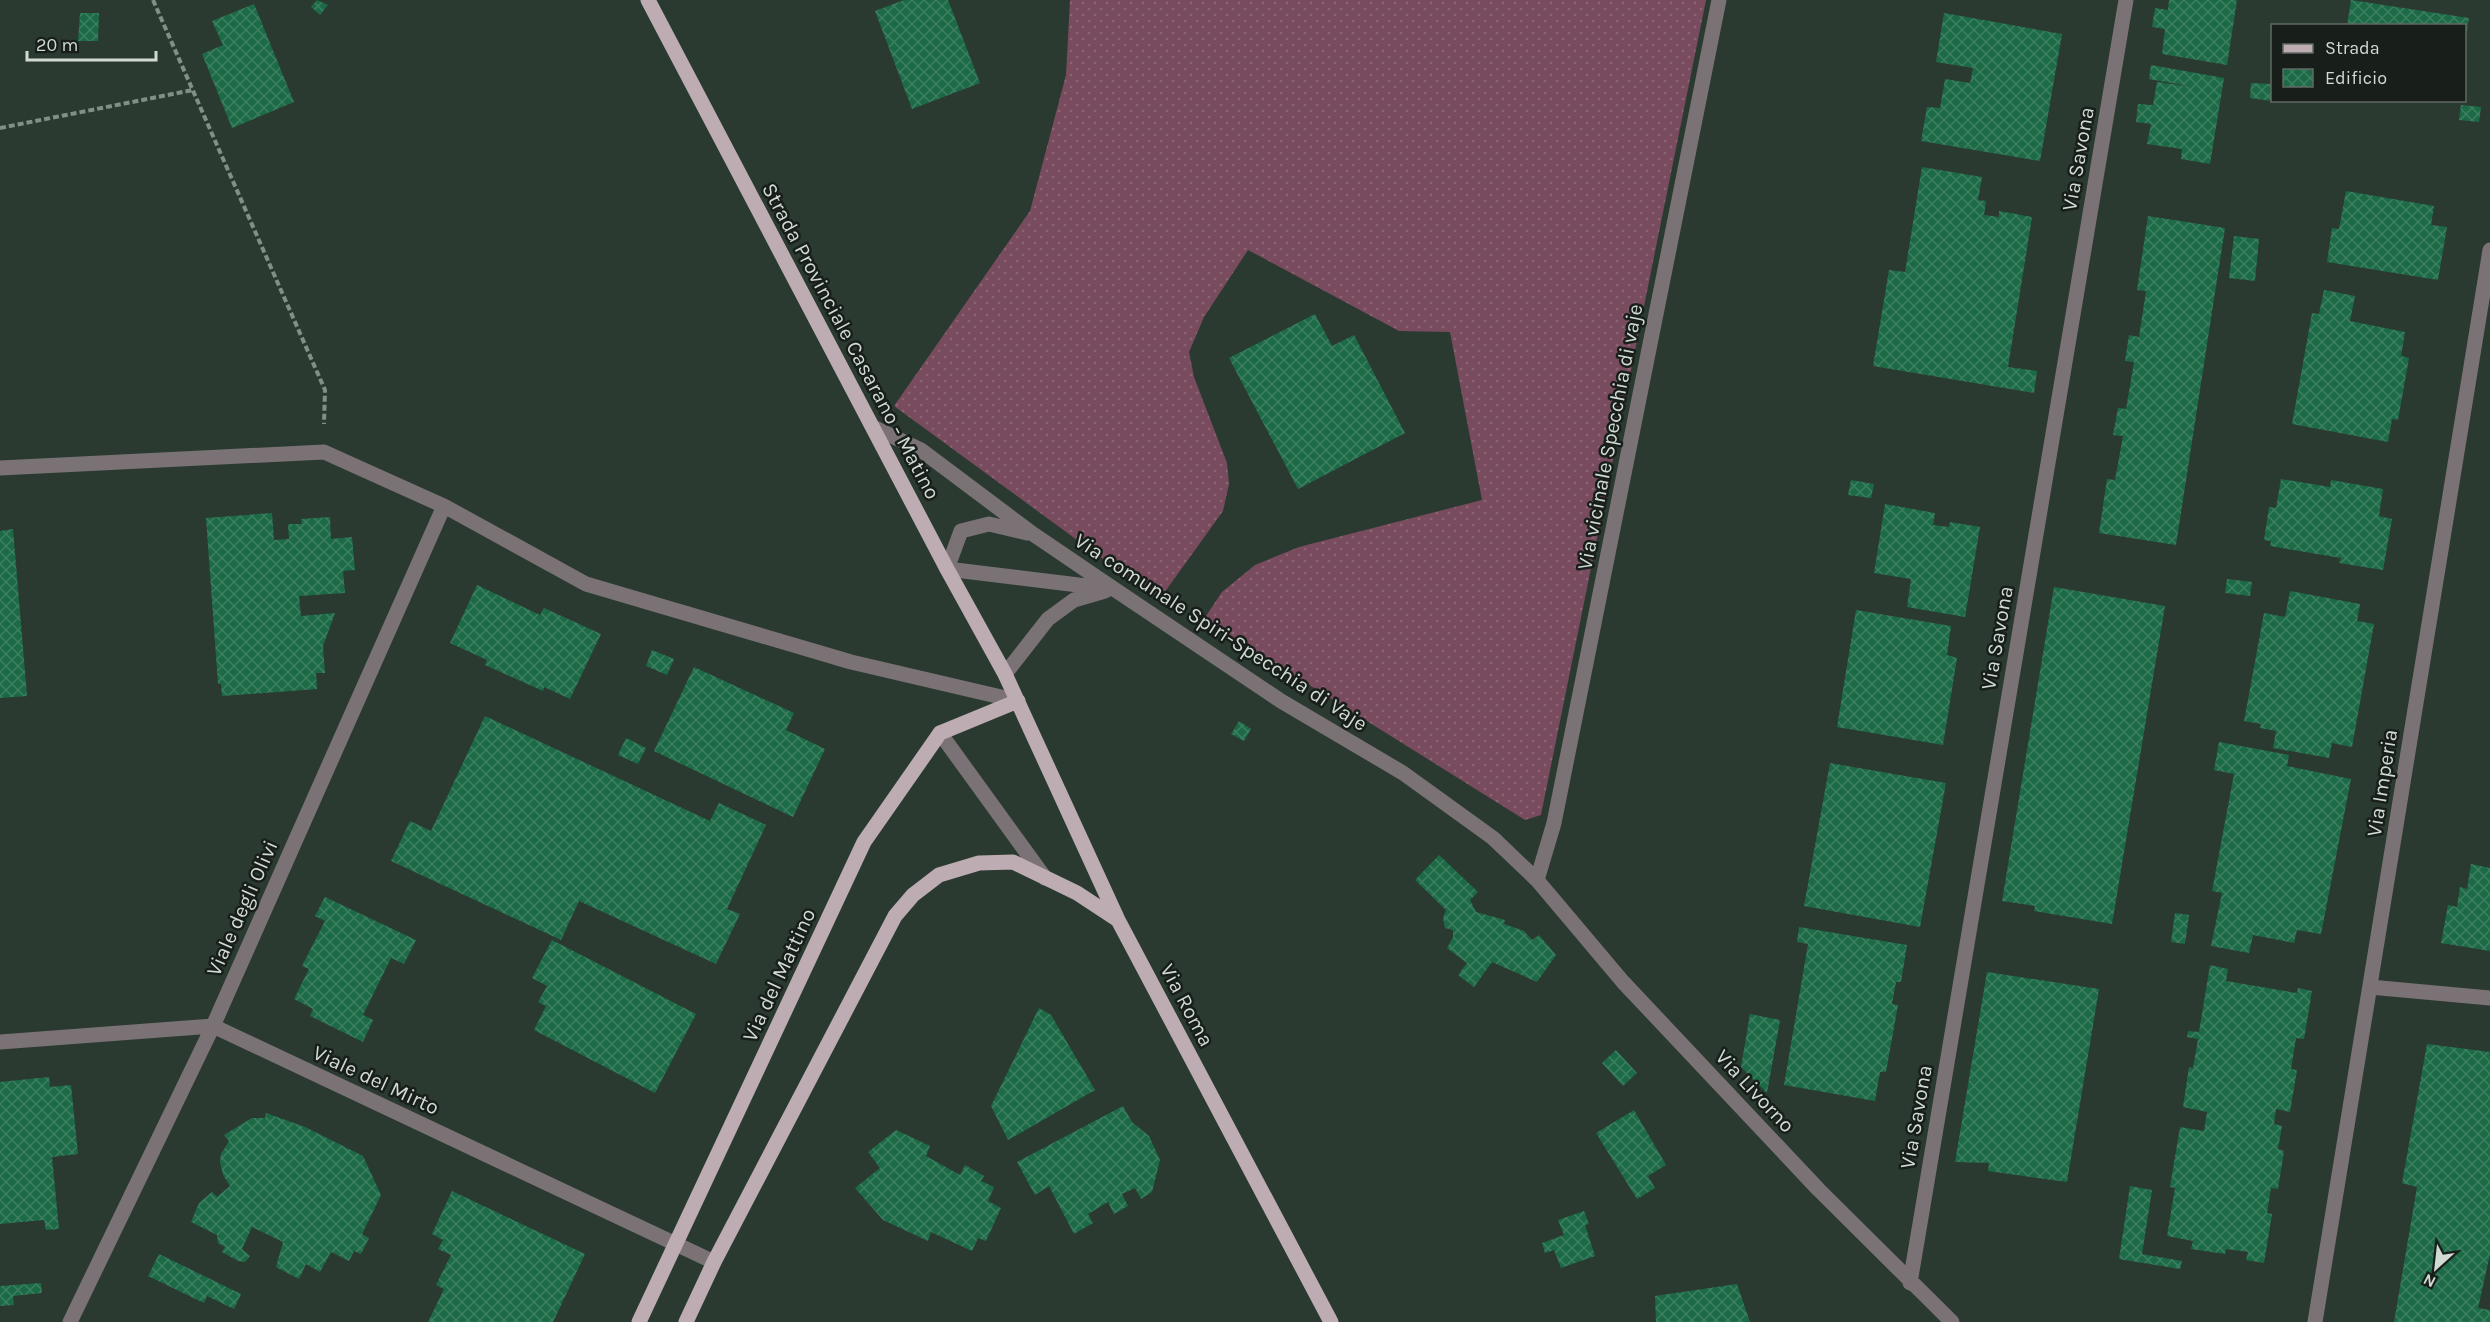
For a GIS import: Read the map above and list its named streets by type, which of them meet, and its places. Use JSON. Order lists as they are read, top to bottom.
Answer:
{
  "streets": {
    "main road": ["Strada Provinciale Casarano - Matino", "Via del Mattino", "Via Roma"],
    "street": [
      "Via Savona",
      "Via vicinale Specchia di vaje",
      "Via comunale Spiri-Specchia di Vaje",
      "Via Imperia",
      "Viale degli Olivi",
      "Viale del Mirto",
      "Via Livorno"
    ]
  },
  "crossings": [
    ["Via Savona", "Via Livorno"],
    ["Strada Provinciale Casarano - Matino", "Via comunale Spiri-Specchia di Vaje"],
    ["Strada Provinciale Casarano - Matino", "Via Roma"],
    ["Via vicinale Specchia di vaje", "Via comunale Spiri-Specchia di Vaje"],
    ["Via vicinale Specchia di vaje", "Via Livorno"],
    ["Via comunale Spiri-Specchia di Vaje", "Via Livorno"],
    ["Viale degli Olivi", "Viale del Mirto"],
    ["Via del Mattino", "Viale del Mirto"]
  ],
  "legend": ["Strada", "Edificio"],
  "scale_bar": "20 m",
  "north": "bottom left"
}
